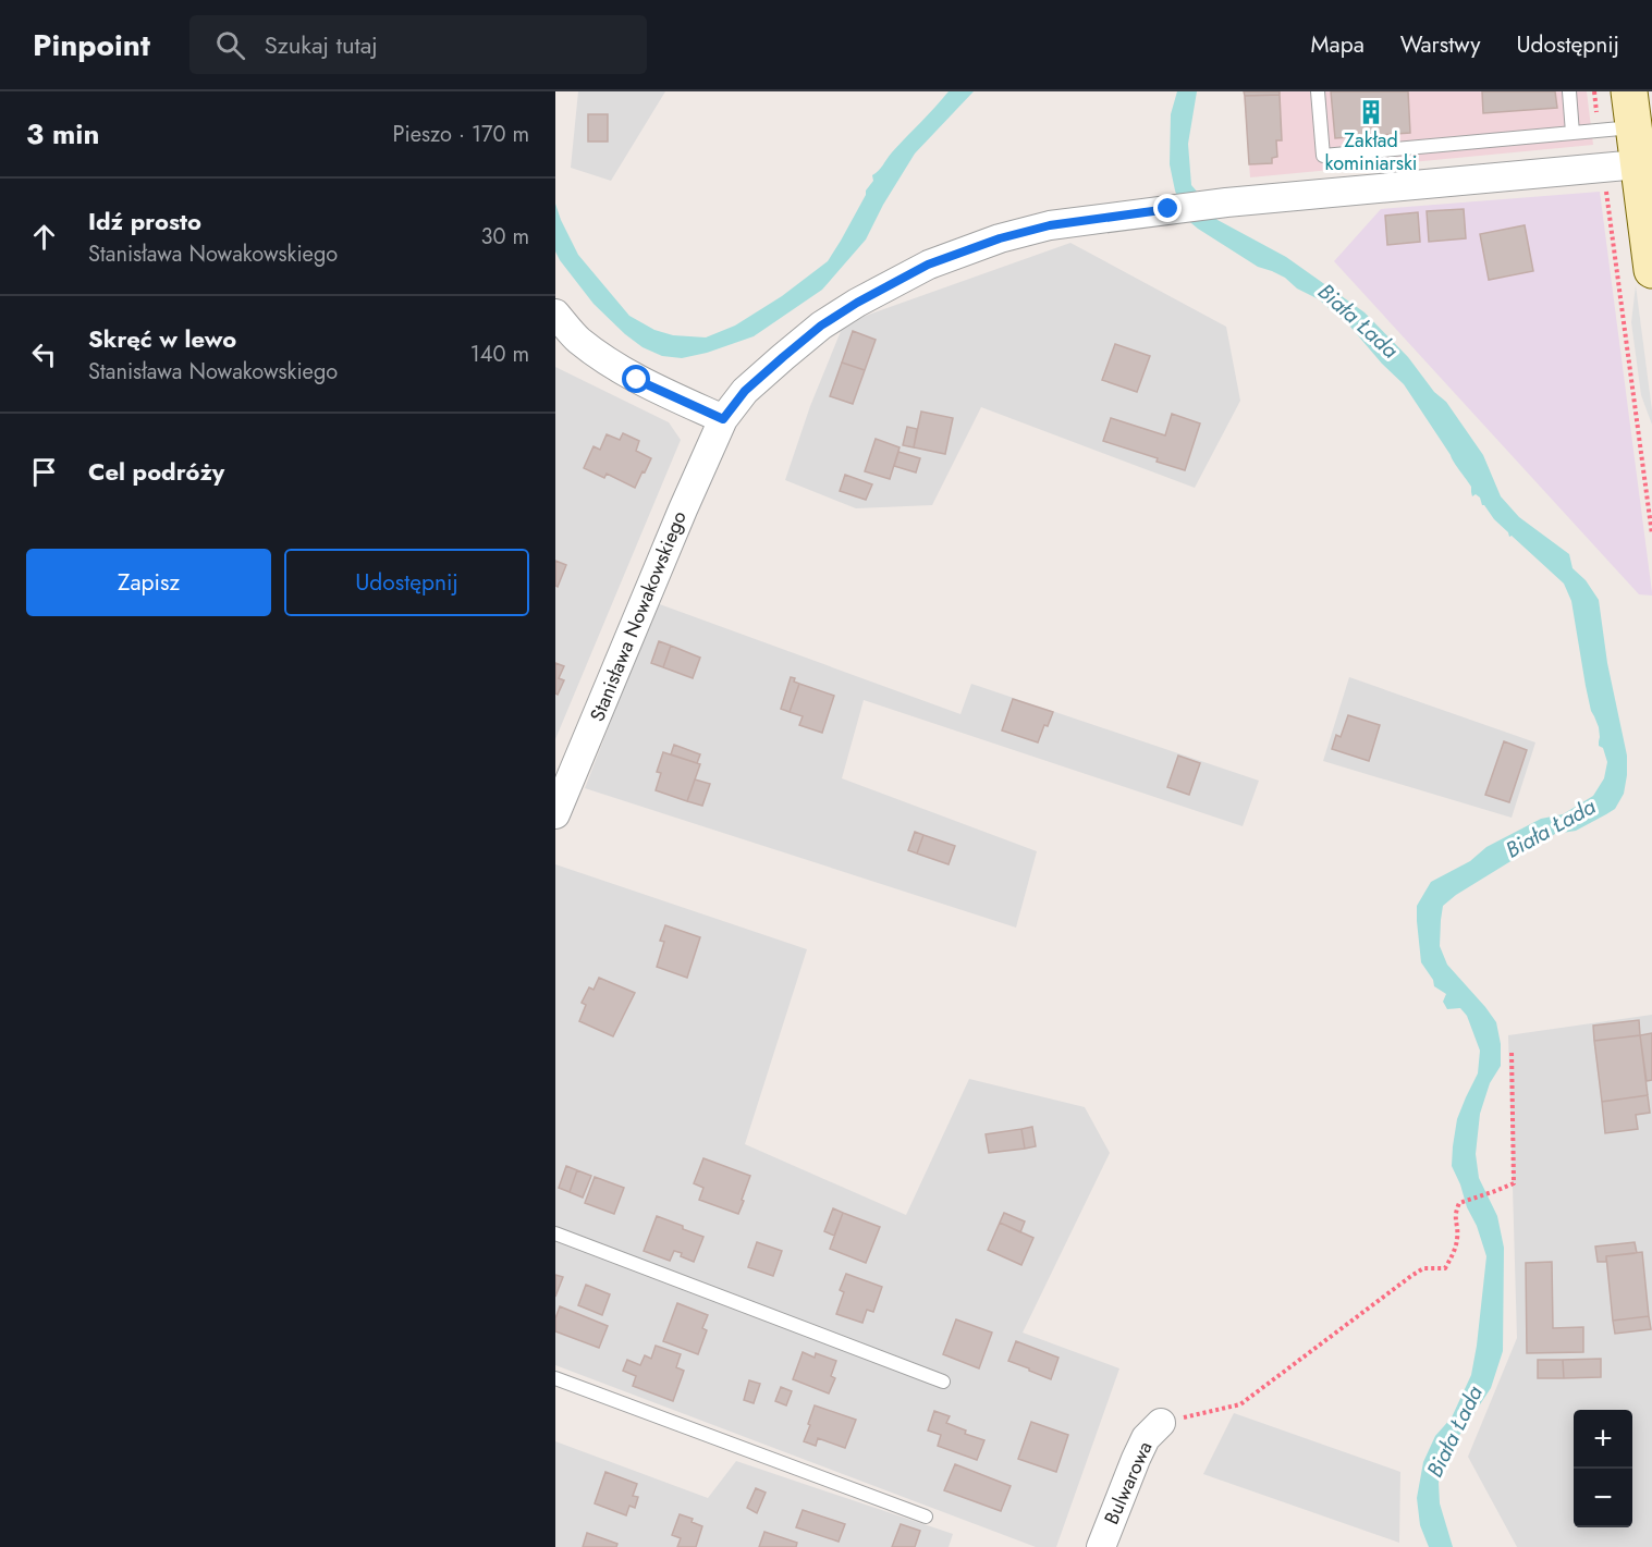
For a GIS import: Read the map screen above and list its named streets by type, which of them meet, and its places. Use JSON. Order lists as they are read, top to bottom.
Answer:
{
  "streets": {
    "street": ["Stanisława Nowakowskiego", "Bulwarowa"]
  },
  "water": ["Biała Łada"],
  "places": {
    "building": ["Zakład kominiarski"]
  },
  "page": {
    "header": "Pinpoint",
    "search": "Szukaj tutaj",
    "nav": ["Mapa", "Warstwy", "Udostępnij"],
    "heading": ["3 min", "Pieszo · 170 m"],
    "list": [
      ["Idź prosto", "Stanisława Nowakowskiego", "30 m"],
      ["Skręć w lewo", "Stanisława Nowakowskiego", "140 m"],
      "Cel podróży"
    ],
    "buttons": ["Zapisz", "Udostępnij"],
    "map_buttons": ["+", "−"]
  }
}
